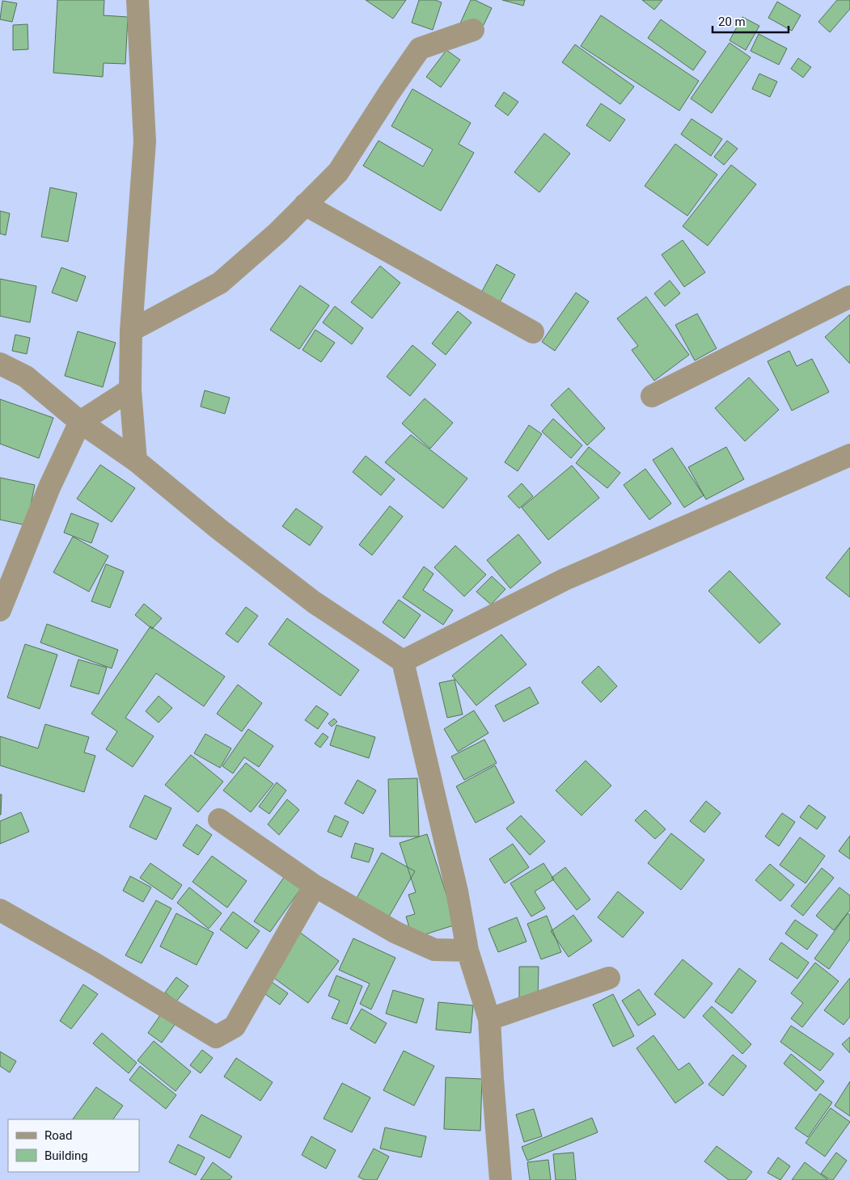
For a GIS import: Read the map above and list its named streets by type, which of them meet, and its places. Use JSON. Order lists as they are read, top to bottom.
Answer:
{
  "legend": ["Road", "Building"],
  "scale_bar": "20 m"
}
